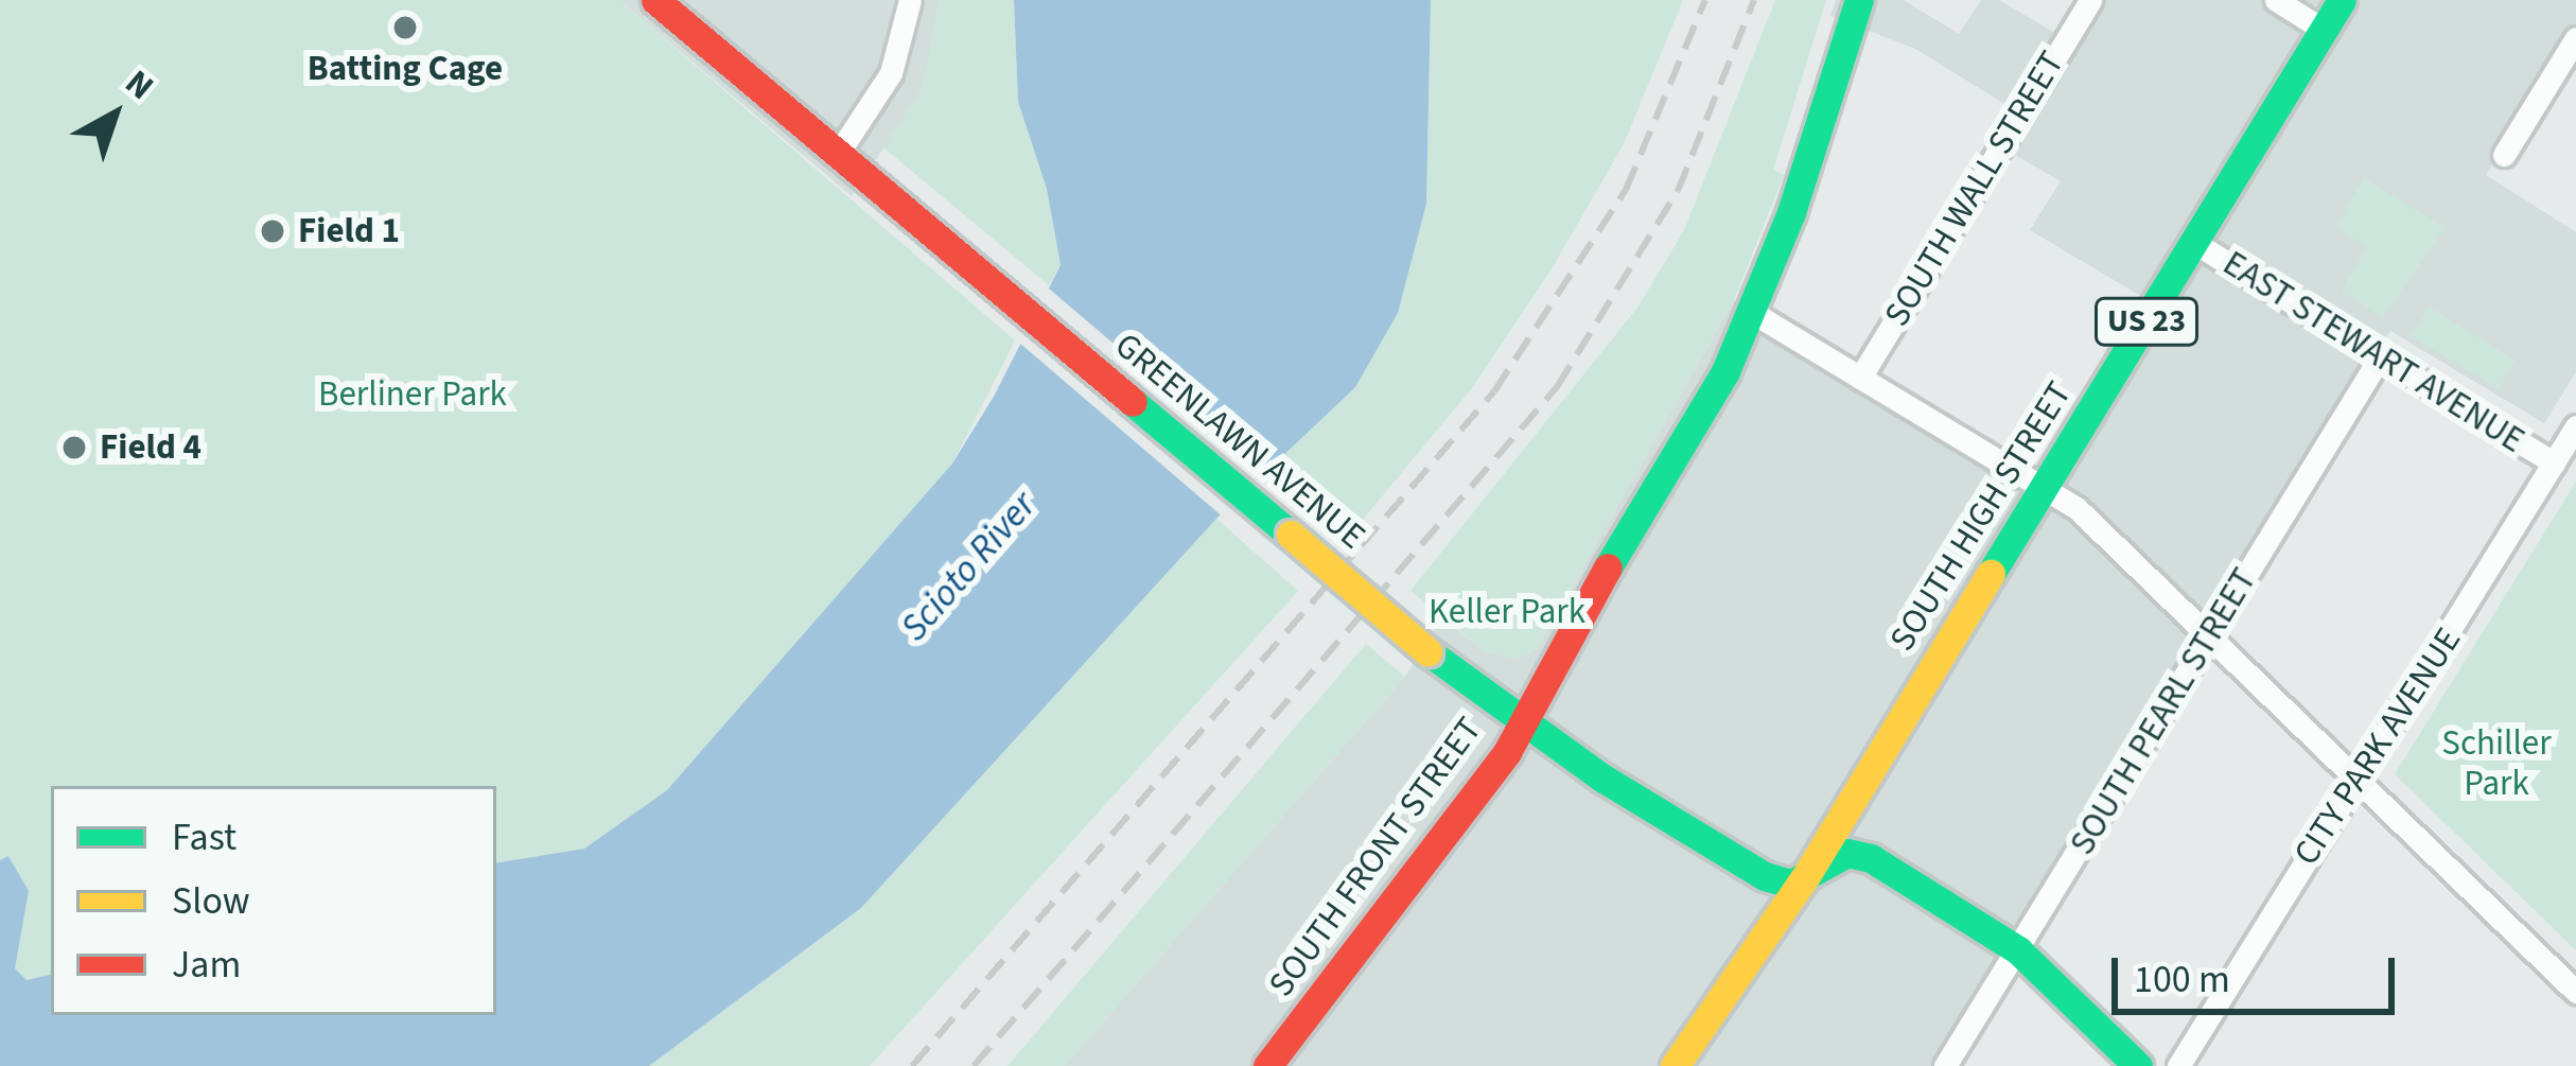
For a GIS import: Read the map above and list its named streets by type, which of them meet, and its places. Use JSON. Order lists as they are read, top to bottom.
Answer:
{
  "streets": {
    "main road": [
      "US 23",
      "GREENLAWN AVENUE",
      "SOUTH HIGH STREET",
      "SOUTH FRONT STREET"
    ],
    "street": [
      "SOUTH WALL STREET",
      "EAST STEWART AVENUE",
      "SOUTH PEARL STREET",
      "CITY PARK AVENUE"
    ]
  },
  "crossings": [
    ["EAST STEWART AVENUE", "SOUTH HIGH STREET"],
    ["EAST STEWART AVENUE", "SOUTH PEARL STREET"],
    ["EAST STEWART AVENUE", "CITY PARK AVENUE"],
    ["GREENLAWN AVENUE", "SOUTH HIGH STREET"],
    ["GREENLAWN AVENUE", "SOUTH FRONT STREET"]
  ],
  "water": ["Scioto River"],
  "parks": ["Berliner Park", "Keller Park", "Schiller Park"],
  "places": ["Batting Cage", "Field 1", "Field 4"],
  "legend": ["Fast", "Slow", "Jam"],
  "scale_bar": "100 m",
  "north": "top right"
}
